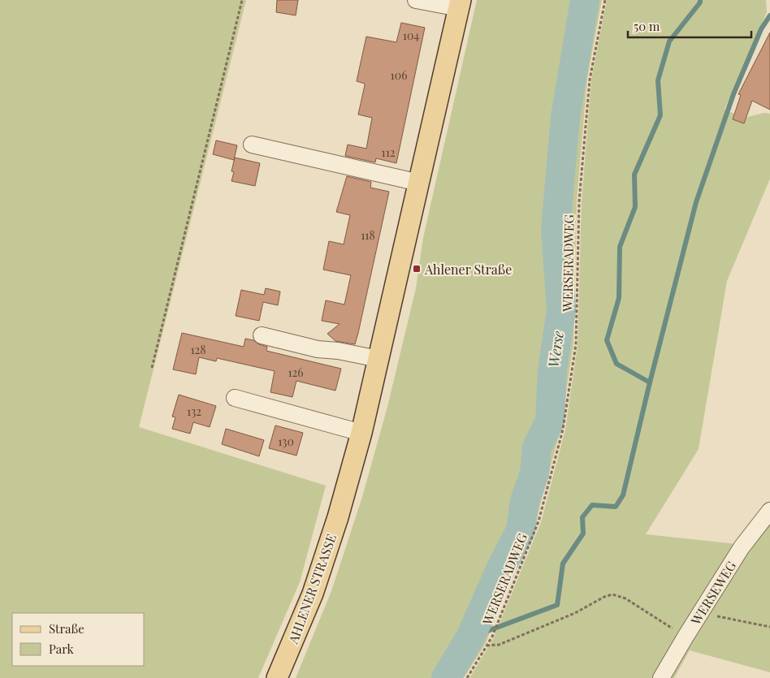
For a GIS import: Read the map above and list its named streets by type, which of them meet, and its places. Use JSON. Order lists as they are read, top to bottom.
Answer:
{
  "streets": {
    "main road": ["AHLENER STRASSE"],
    "street": ["WERSEWEG"],
    "path": ["WERSERADWEG"]
  },
  "water": ["Werse"],
  "places": {
    "transit": ["Ahlener Straße"]
  },
  "house_numbers": [
    "104",
    "106",
    "112",
    "118",
    "128",
    "126",
    "132",
    "130"
  ],
  "legend": ["Straße", "Park"],
  "scale_bar": "50 m"
}
